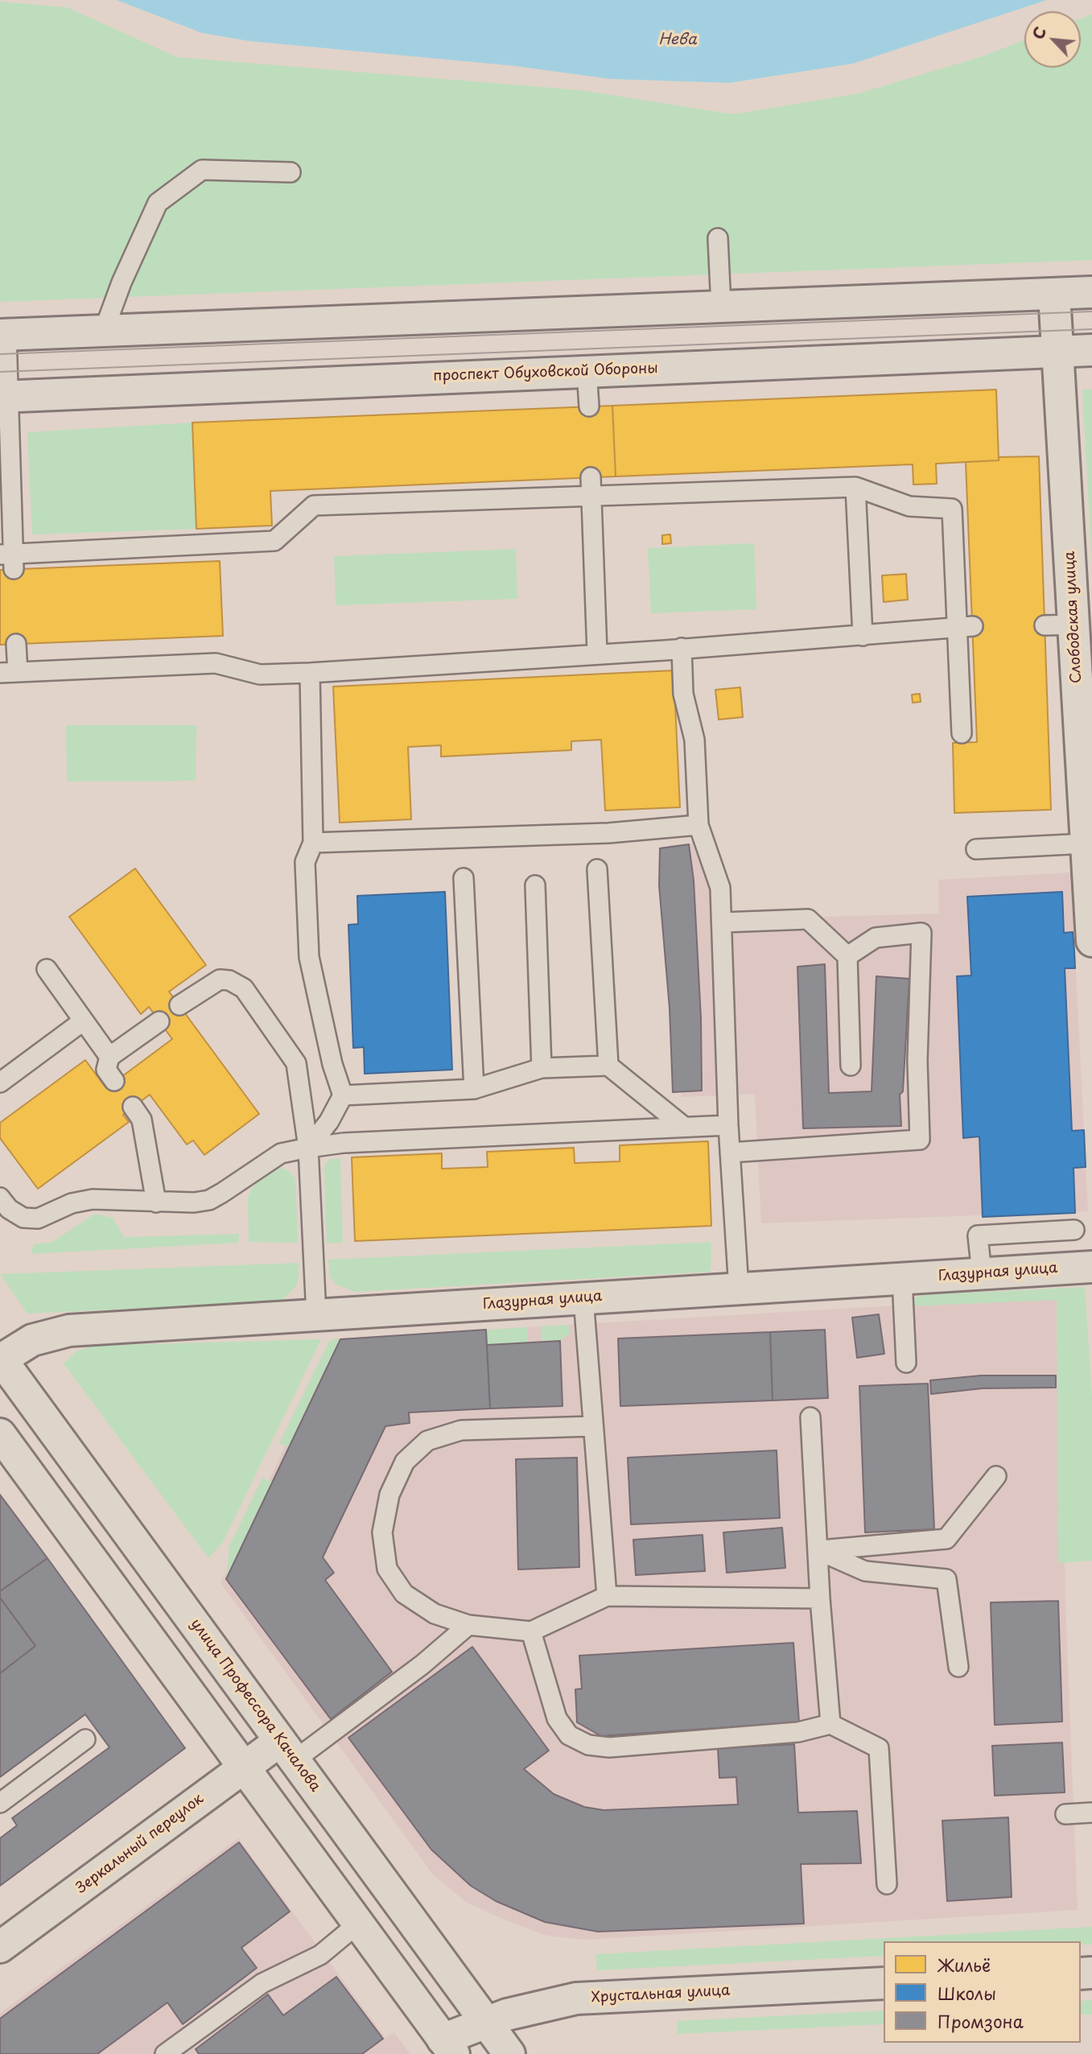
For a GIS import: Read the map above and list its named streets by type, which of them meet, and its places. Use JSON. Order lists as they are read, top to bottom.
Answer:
{
  "streets": {
    "main road": [
      "проспект Обуховской Обороны",
      "Слободская улица",
      "Глазурная улица",
      "улица Профессора Качалова",
      "Зеркальный переулок",
      "Хрустальная улица"
    ]
  },
  "crossings": [
    ["проспект Обуховской Обороны", "Слободская улица"],
    ["Глазурная улица", "улица Профессора Качалова"],
    ["улица Профессора Качалова", "Зеркальный переулок"],
    ["улица Профессора Качалова", "Хрустальная улица"]
  ],
  "water": ["Нева"],
  "legend": ["Жильё", "Школы", "Промзона"],
  "north": "top left"
}
